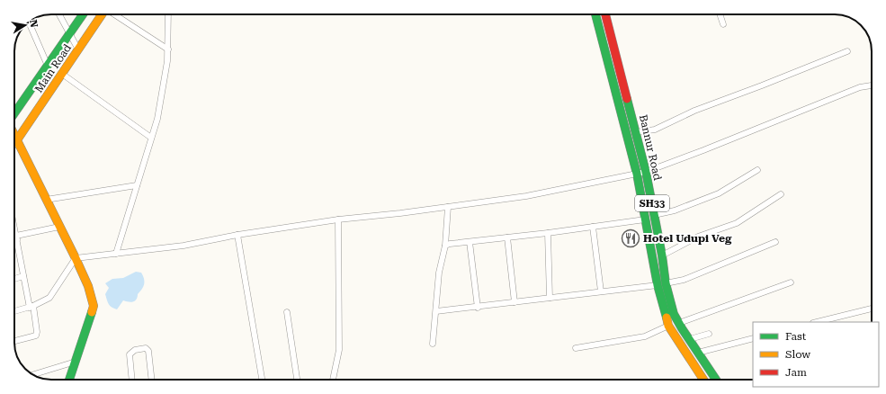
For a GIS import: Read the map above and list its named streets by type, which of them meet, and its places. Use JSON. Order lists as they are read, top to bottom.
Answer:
{
  "streets": {
    "main road": ["Main Road", "Bannur Road", "SH33"]
  },
  "places": {
    "restaurant": ["Hotel Udupi Veg"]
  },
  "legend": ["Fast", "Slow", "Jam"],
  "north": "right"
}
